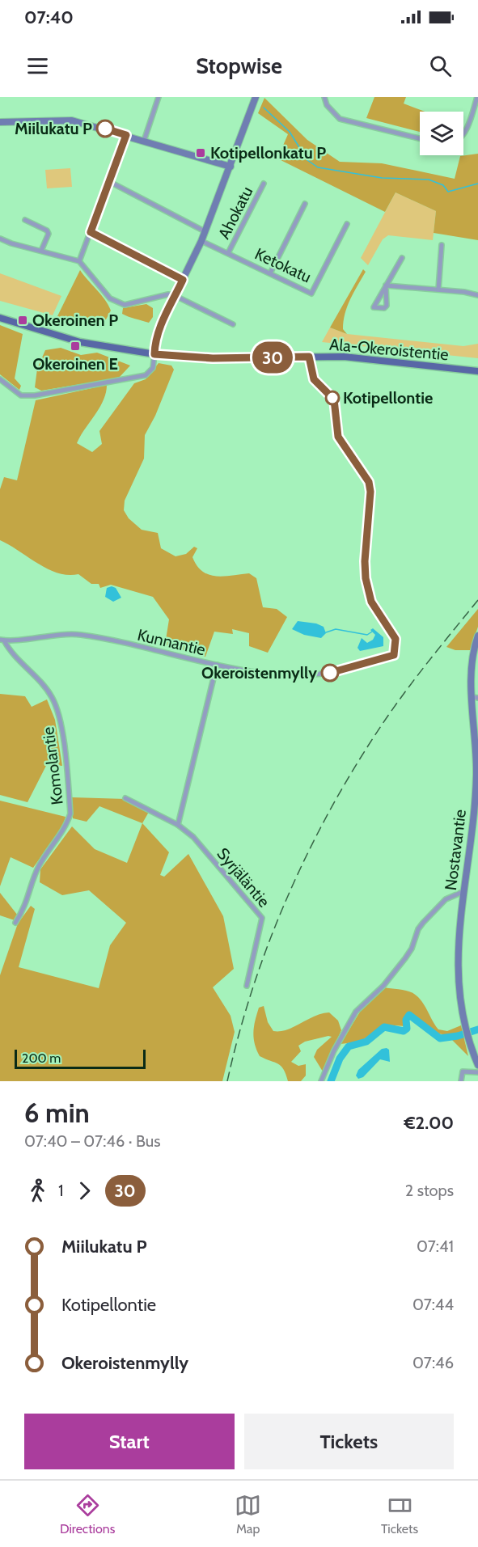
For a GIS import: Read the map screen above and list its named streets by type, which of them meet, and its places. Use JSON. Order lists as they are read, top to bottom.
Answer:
{
  "streets": {
    "main road": ["Ala-Okeroistentie"],
    "street": [
      "Ahokatu",
      "Ketokatu",
      "Kunnantie",
      "Komolantie",
      "Nostavantie",
      "Syrjäläntie"
    ]
  },
  "crossings": [
    ["Ahokatu", "Ketokatu"],
    ["Ala-Okeroistentie", "Kunnantie"],
    ["Kunnantie", "Komolantie"]
  ],
  "places": {
    "other": ["Miilukatu P", "Kotipellontie", "Okeroistenmylly"],
    "transit": ["Kotipellonkatu P", "Okeroinen P", "Okeroinen E"]
  },
  "lines": ["bus line 30"],
  "scale_bar": "200 m",
  "page": {
    "status": "07:40",
    "header": "Stopwise",
    "on_map": "30",
    "scale": "200 m",
    "heading": ["6 min", "07:40 – 07:46 · Bus", "€2.00"],
    "legs": ["1", "30", "2 stops"],
    "list": [
      {
        "name": "Miilukatu P",
        "value": "07:41"
      },
      {
        "name": "Kotipellontie",
        "value": "07:44"
      },
      {
        "name": "Okeroistenmylly",
        "value": "07:46"
      }
    ],
    "buttons": ["Start", "Tickets"],
    "tabs": ["Directions", "Map", "Tickets"]
  }
}
